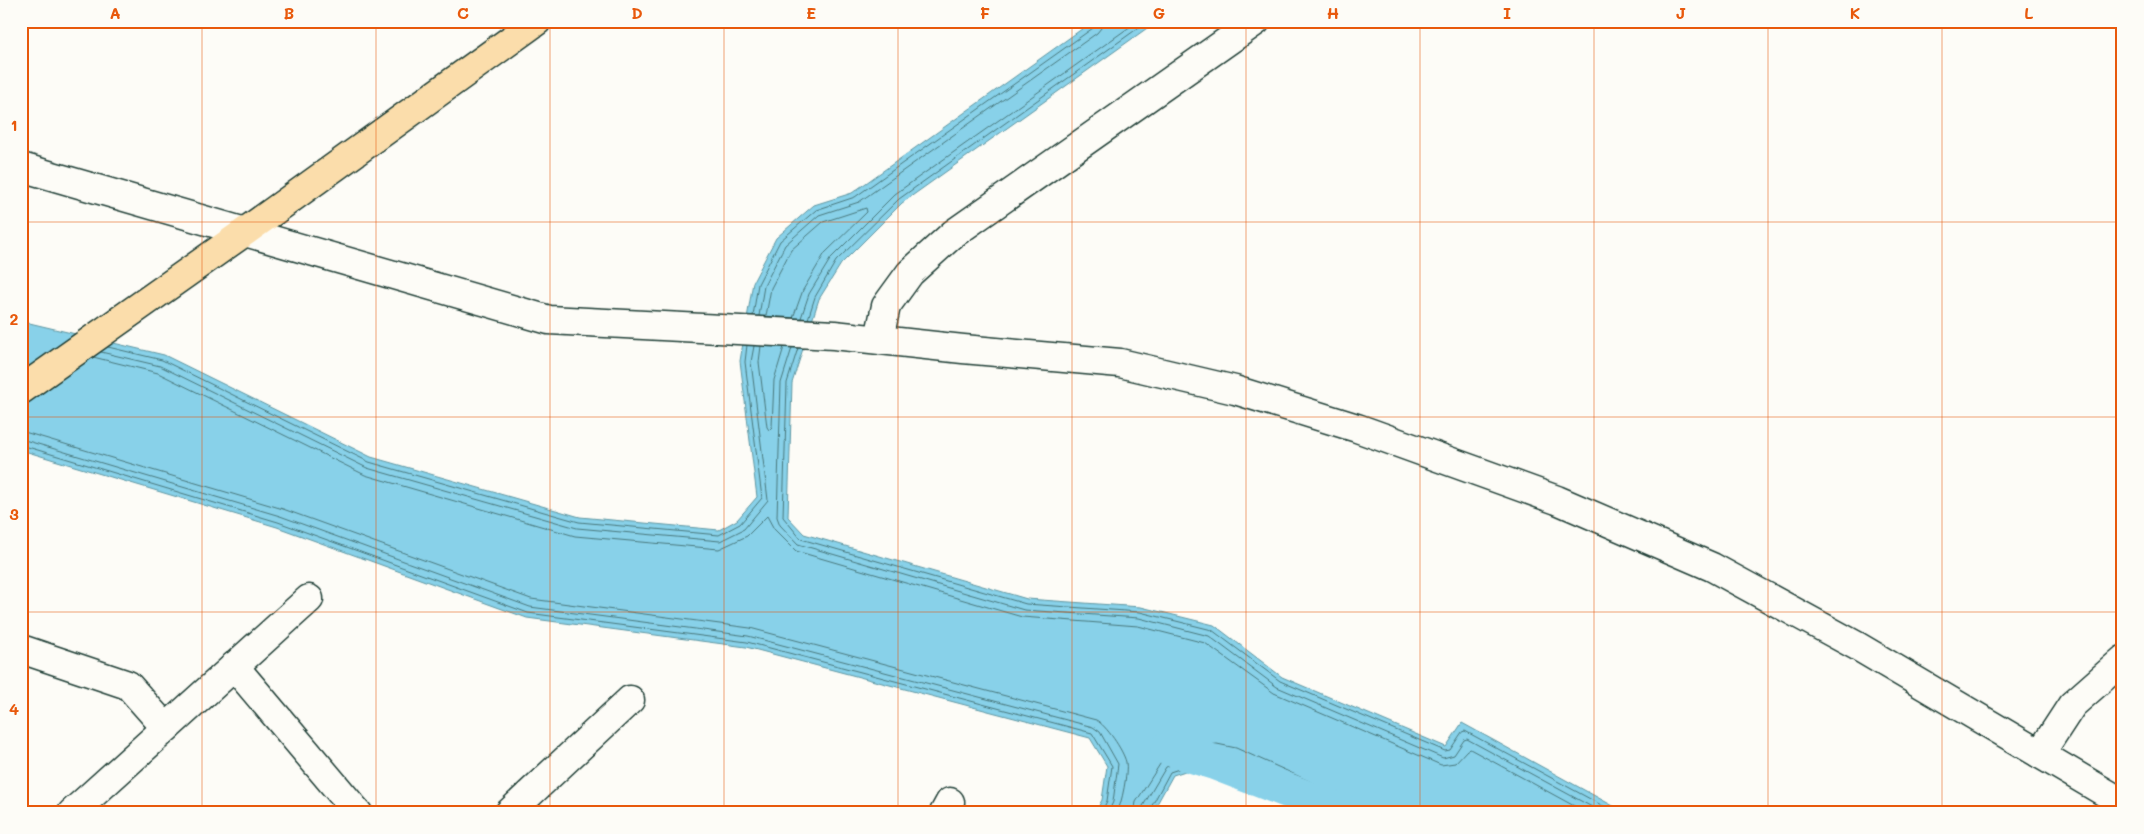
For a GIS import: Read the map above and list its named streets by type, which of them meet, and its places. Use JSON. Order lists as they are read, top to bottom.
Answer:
{
  "grid": {
    "columns": [
      "A",
      "B",
      "C",
      "D",
      "E",
      "F",
      "G",
      "H",
      "I",
      "J",
      "K",
      "L"
    ],
    "rows": [
      "1",
      "2",
      "3",
      "4"
    ]
  }
}
